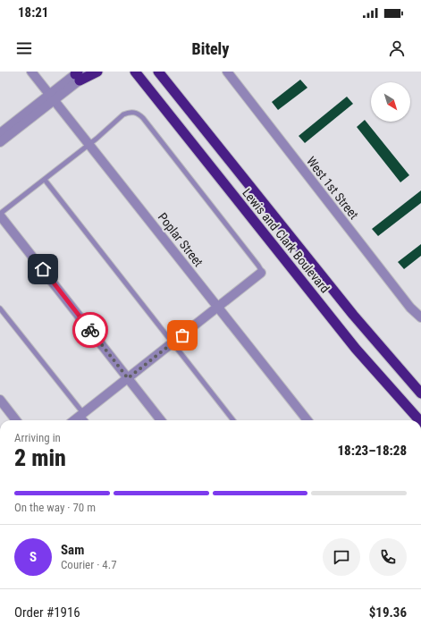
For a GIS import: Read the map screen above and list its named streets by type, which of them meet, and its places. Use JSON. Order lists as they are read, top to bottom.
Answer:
{
  "streets": {
    "highway": ["Lewis and Clark Boulevard"],
    "street": ["West 1st Street", "Poplar Street"]
  },
  "north": "bottom right",
  "page": {
    "status": "18:21",
    "header": "Bitely",
    "heading": ["2 min", "Arriving in", "18:23–18:28"],
    "panel": [
      "Sam",
      "Courier · 4.7",
      "Order #1916",
      "$19.36"
    ],
    "bar": "On the way · 70 m",
    "round": "S"
  }
}
